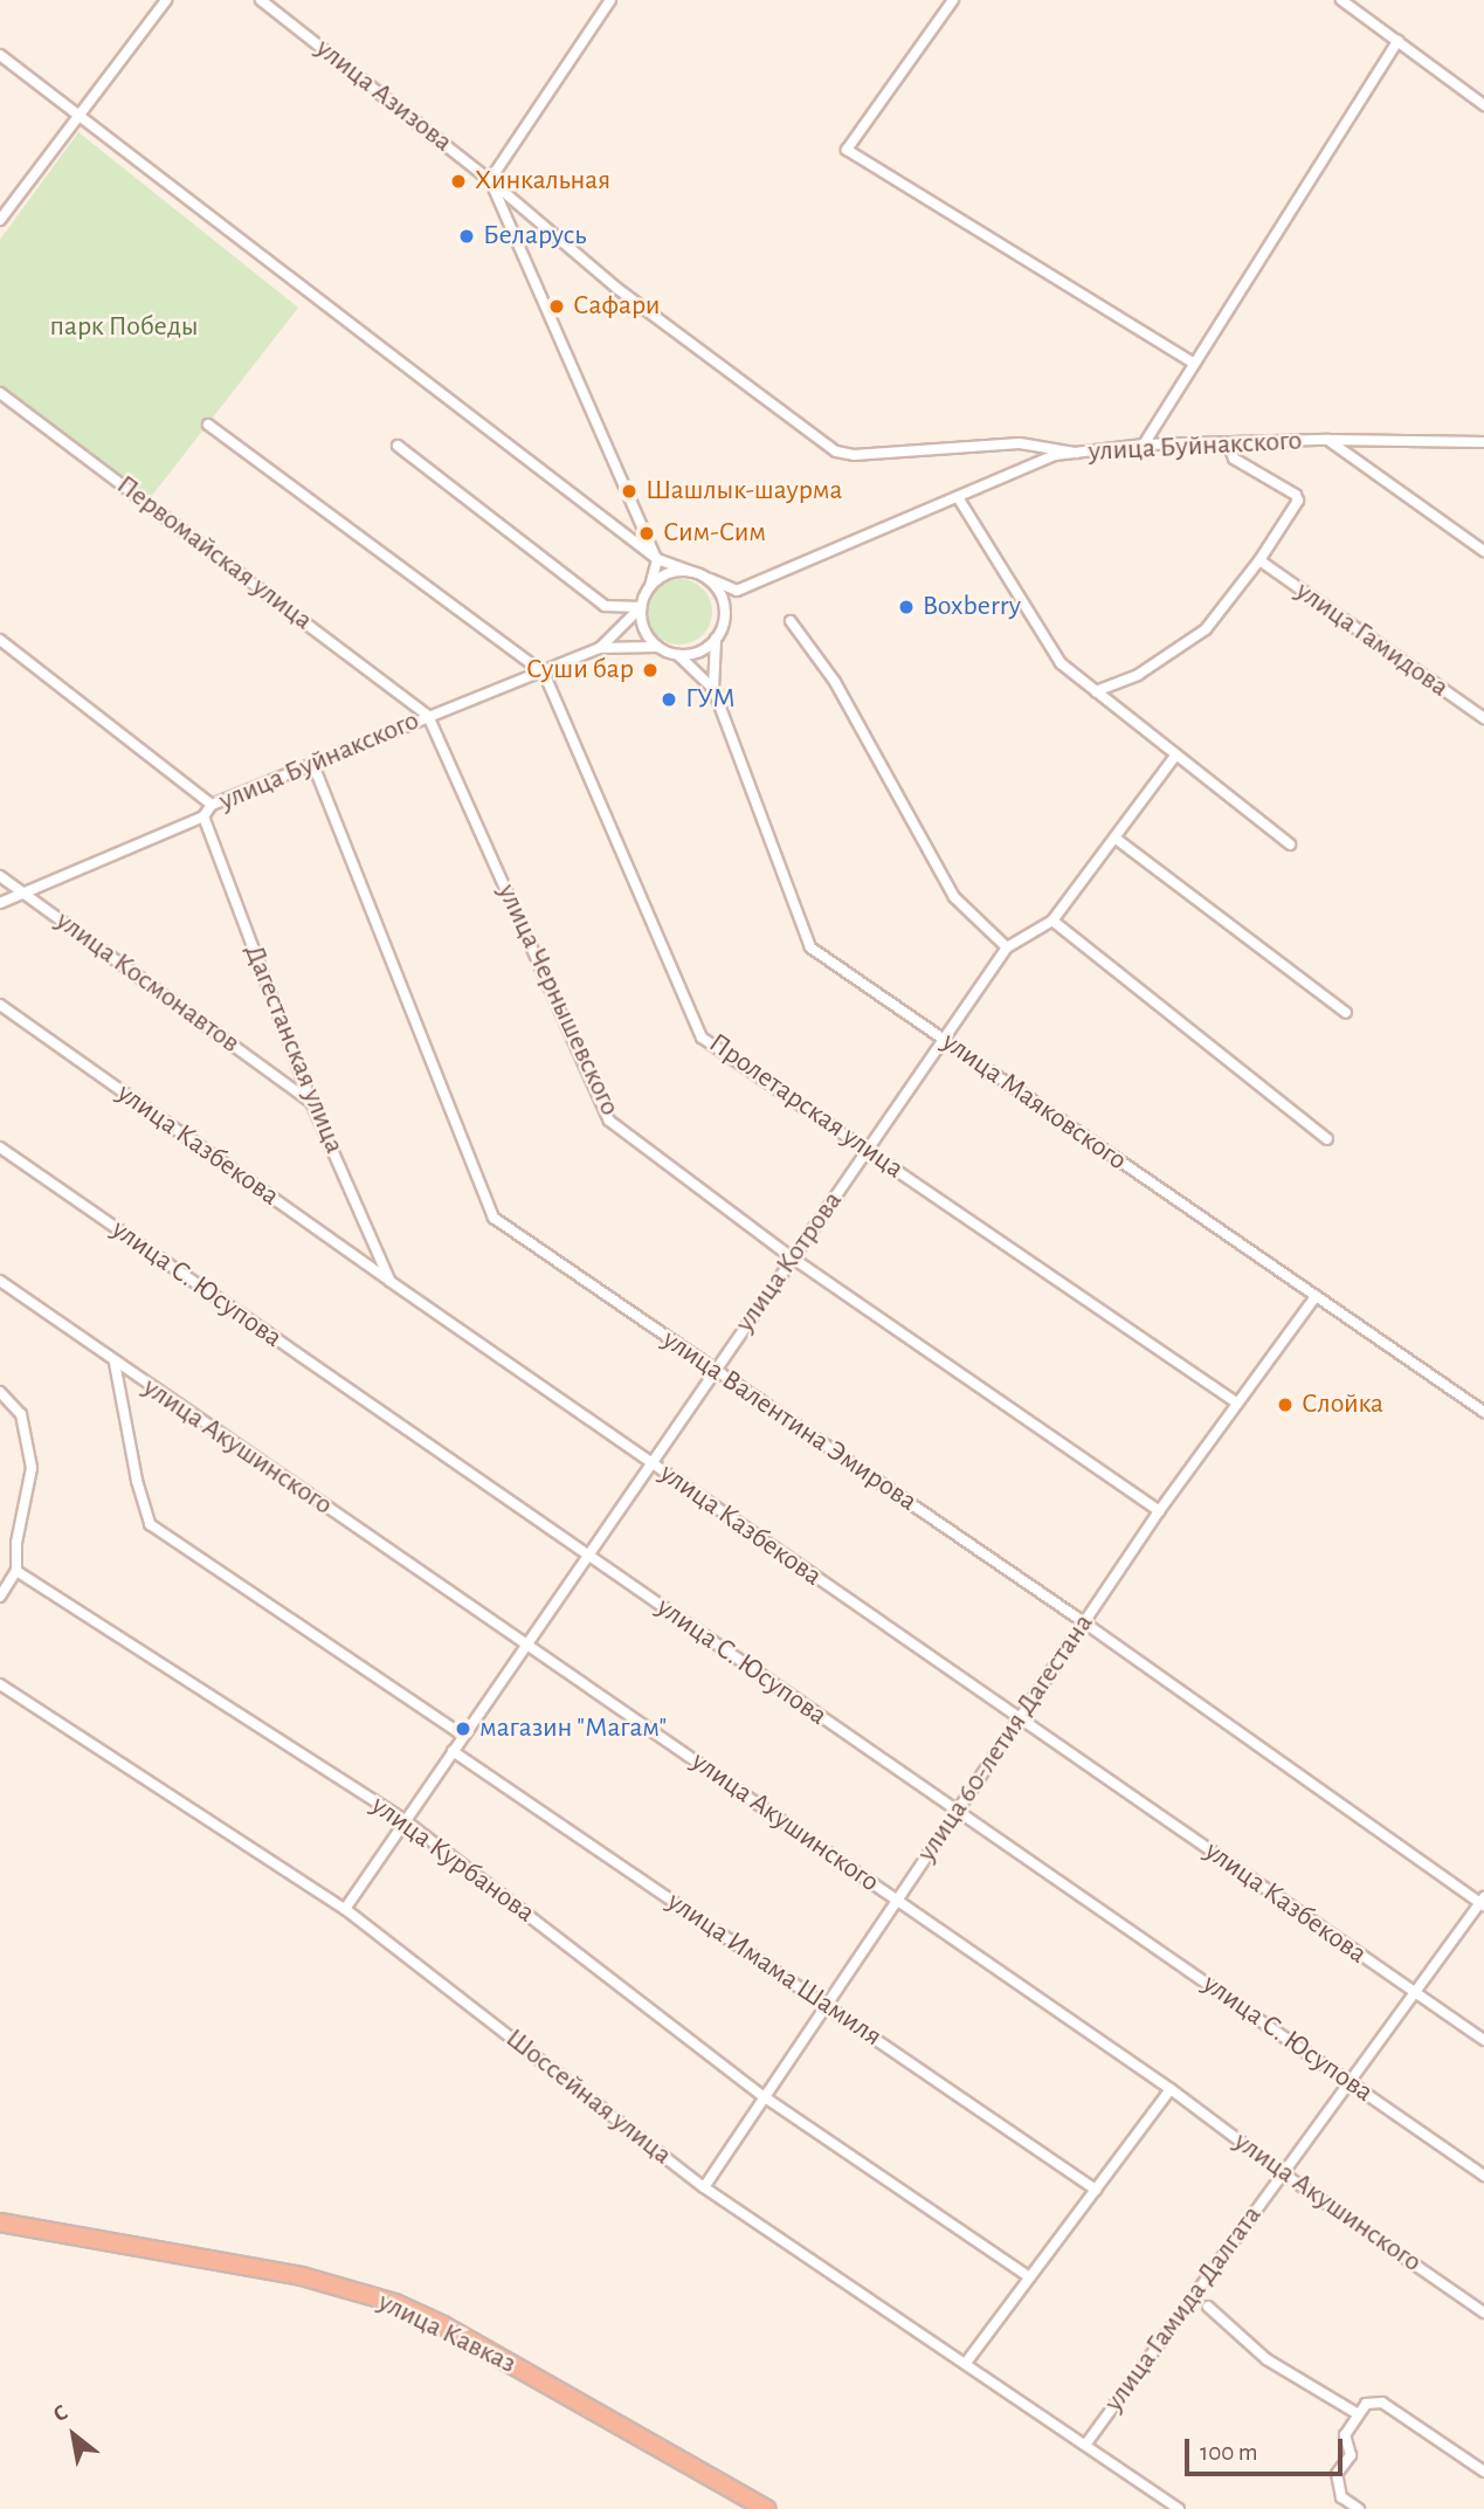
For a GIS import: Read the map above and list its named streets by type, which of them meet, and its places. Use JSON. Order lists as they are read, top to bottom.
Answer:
{
  "streets": {
    "highway": ["улица Кавказ"],
    "street": [
      "улица Азизова",
      "улица Буйнакского",
      "Первомайская улица",
      "улица Гамидова",
      "улица Космонавтов",
      "улица Чернышевского",
      "Дагестанская улица",
      "улица Маяковского",
      "Пролетарская улица",
      "улица Казбекова",
      "улица Котрова",
      "улица С. Юсупова",
      "улица Валентина Эмирова",
      "улица Акушинского",
      "улица 60-летия Дагестана",
      "улица Курбанова",
      "улица Имама Шамиля",
      "Шоссейная улица",
      "улица Гамида Далгата"
    ]
  },
  "crossings": [
    ["улица Буйнакского", "Первомайская улица"],
    ["улица Буйнакского", "улица Космонавтов"],
    ["улица Буйнакского", "улица Чернышевского"],
    ["улица Буйнакского", "Дагестанская улица"],
    ["улица Буйнакского", "Пролетарская улица"],
    ["улица Буйнакского", "улица Валентина Эмирова"],
    ["Первомайская улица", "улица Чернышевского"],
    ["улица Космонавтов", "Дагестанская улица"],
    ["улица Чернышевского", "улица Котрова"],
    ["улица Чернышевского", "улица 60-летия Дагестана"],
    ["Дагестанская улица", "улица Казбекова"],
    ["улица Маяковского", "улица Котрова"],
    ["улица Маяковского", "улица 60-летия Дагестана"],
    ["Пролетарская улица", "улица Котрова"],
    ["Пролетарская улица", "улица 60-летия Дагестана"],
    ["улица Казбекова", "улица Котрова"],
    ["улица Казбекова", "улица 60-летия Дагестана"],
    ["улица Казбекова", "улица Гамида Далгата"],
    ["улица Котрова", "улица С. Юсупова"],
    ["улица Котрова", "улица Валентина Эмирова"],
    ["улица Котрова", "улица Акушинского"],
    ["улица Котрова", "улица Курбанова"],
    ["улица Котрова", "улица Имама Шамиля"],
    ["улица Котрова", "Шоссейная улица"],
    ["улица С. Юсупова", "улица 60-летия Дагестана"],
    ["улица С. Юсупова", "улица Гамида Далгата"],
    ["улица Валентина Эмирова", "улица 60-летия Дагестана"],
    ["улица Валентина Эмирова", "улица Гамида Далгата"],
    ["улица Акушинского", "улица 60-летия Дагестана"],
    ["улица Акушинского", "улица Гамида Далгата"],
    ["улица 60-летия Дагестана", "улица Курбанова"],
    ["улица 60-летия Дагестана", "улица Имама Шамиля"],
    ["улица 60-летия Дагестана", "Шоссейная улица"],
    ["Шоссейная улица", "улица Гамида Далгата"]
  ],
  "parks": ["парк Победы"],
  "places": [
    "Хинкальная",
    "Беларусь",
    "Сафари",
    "Шашлык-шаурма",
    "Сим-Сим",
    "Boxberry",
    "Суши бар",
    "ГУМ",
    "Слойка",
    "магазин \"Магам\""
  ],
  "scale_bar": "100 m",
  "north": "top left"
}
